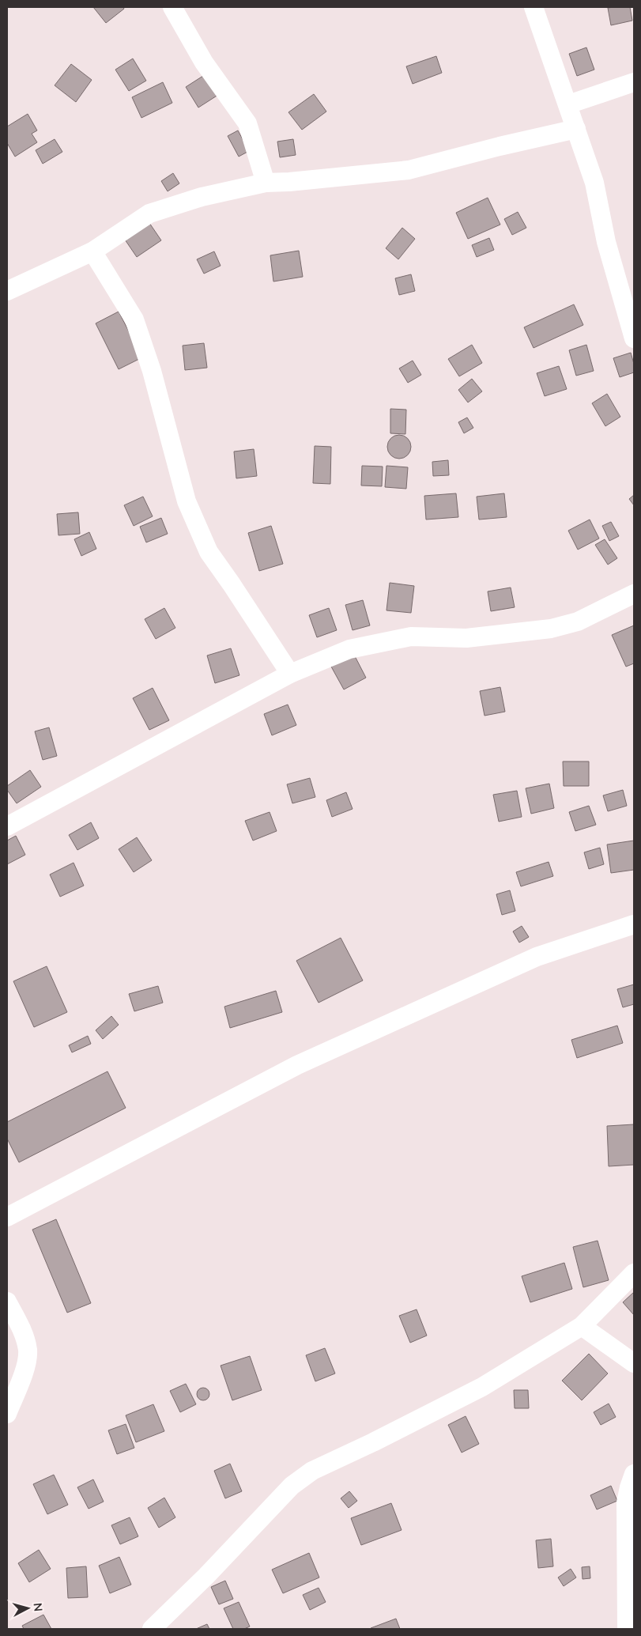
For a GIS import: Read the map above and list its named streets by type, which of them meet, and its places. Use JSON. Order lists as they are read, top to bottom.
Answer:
{
  "north": "right"
}
